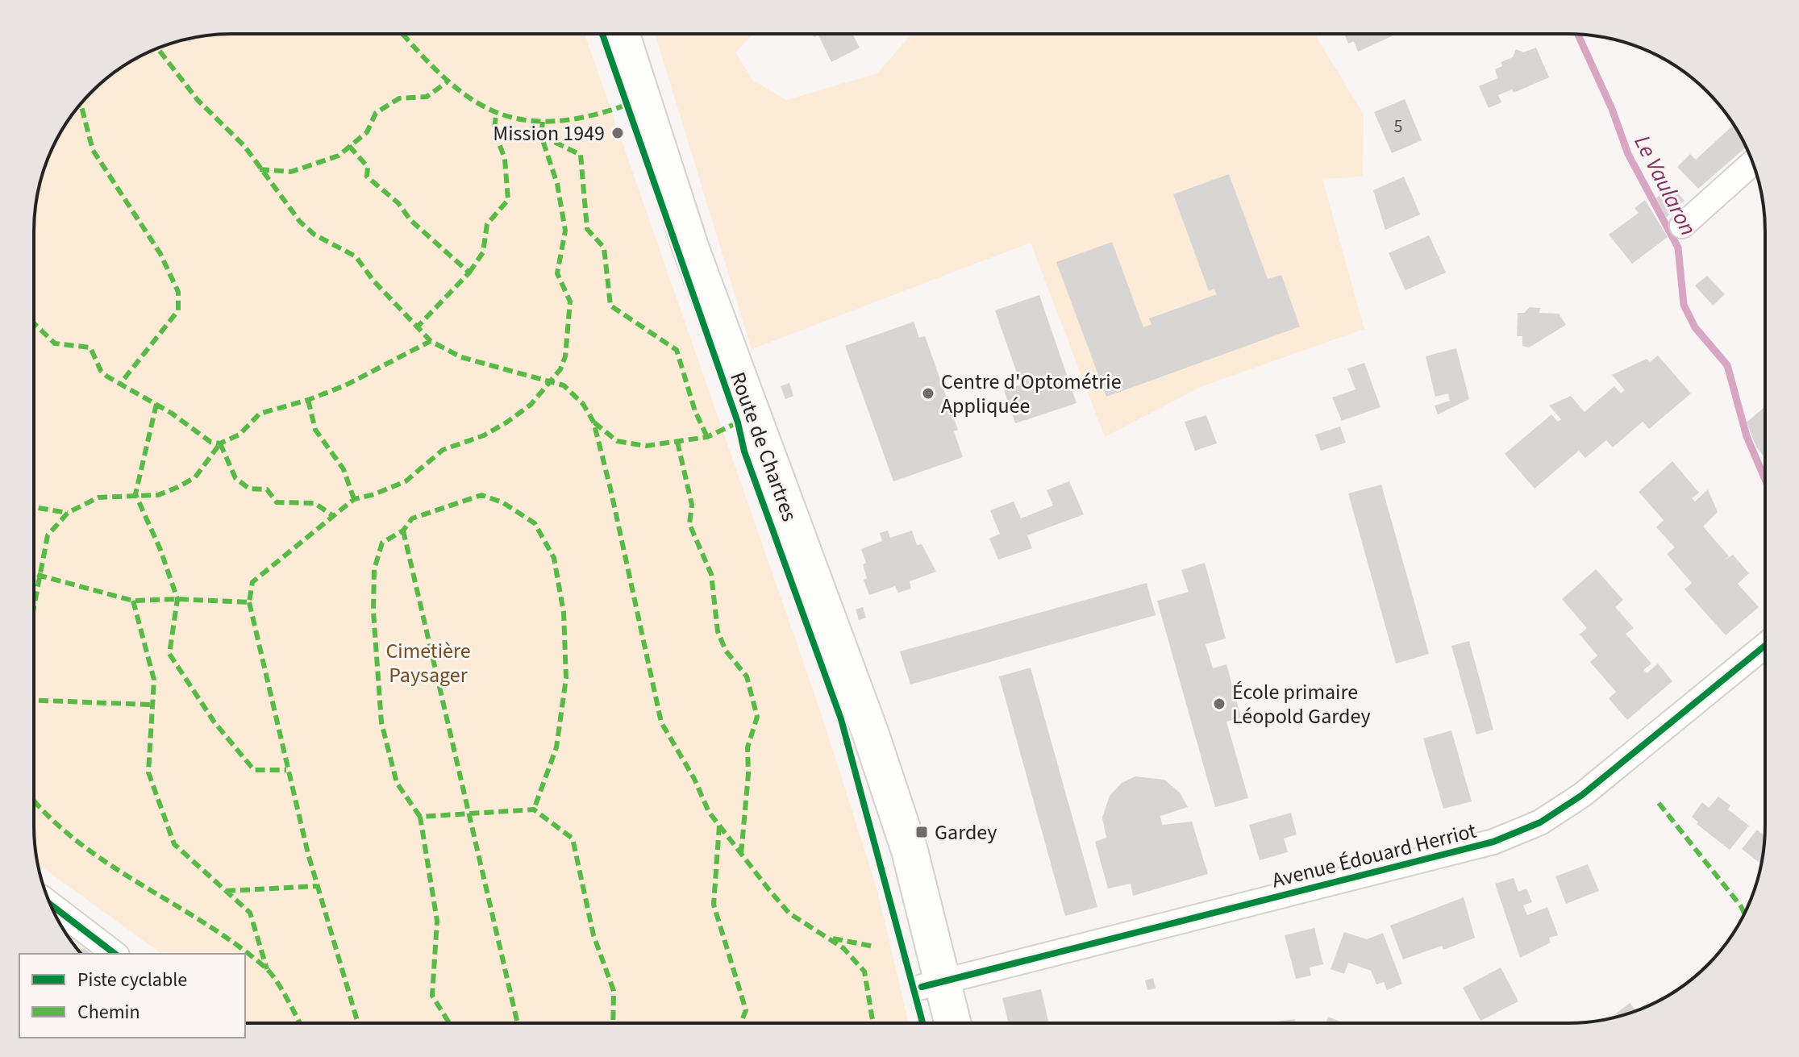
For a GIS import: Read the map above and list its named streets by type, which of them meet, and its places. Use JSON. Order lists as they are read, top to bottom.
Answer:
{
  "streets": {
    "main road": ["Route de Chartres"],
    "street": ["Avenue Édouard Herriot"]
  },
  "crossings": [
    ["Route de Chartres", "Avenue Édouard Herriot"]
  ],
  "water": ["Le Vaularon"],
  "parks": ["Cimetière Paysager"],
  "places": {
    "other": ["Mission 1949", "Centre d'Optométrie Appliquée", "École primaire Léopold Gardey"],
    "transit": ["Gardey"]
  },
  "house_numbers": ["5"],
  "legend": ["Piste cyclable", "Chemin"]
}
